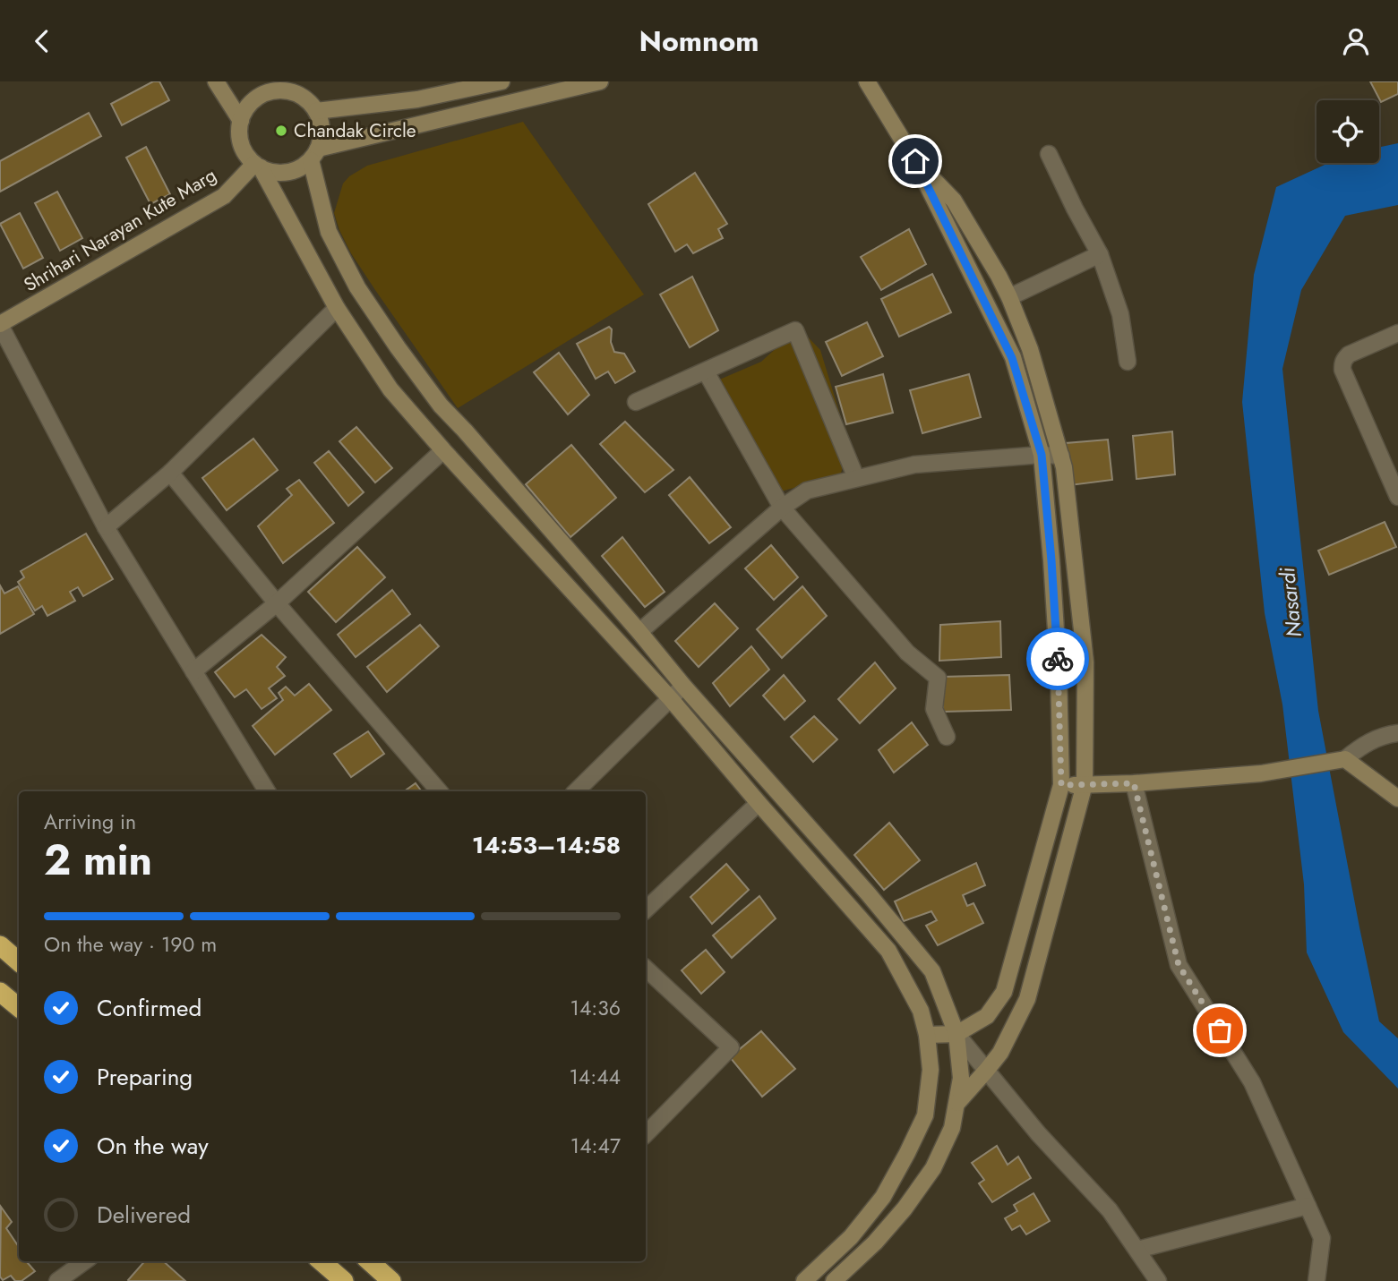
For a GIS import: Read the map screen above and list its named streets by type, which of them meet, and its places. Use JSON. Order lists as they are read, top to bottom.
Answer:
{
  "streets": {
    "main road": ["Shrihari Narayan Kute Marg"]
  },
  "water": ["Nasardi"],
  "places": ["Chandak Circle"],
  "page": {
    "header": "Nomnom",
    "heading": ["2 min", "Arriving in", "14:53–14:58"],
    "bar": "On the way · 190 m",
    "list": [
      ["Confirmed", "14:36"],
      ["Preparing", "14:44"],
      ["On the way", "14:47"],
      "Delivered"
    ]
  }
}
